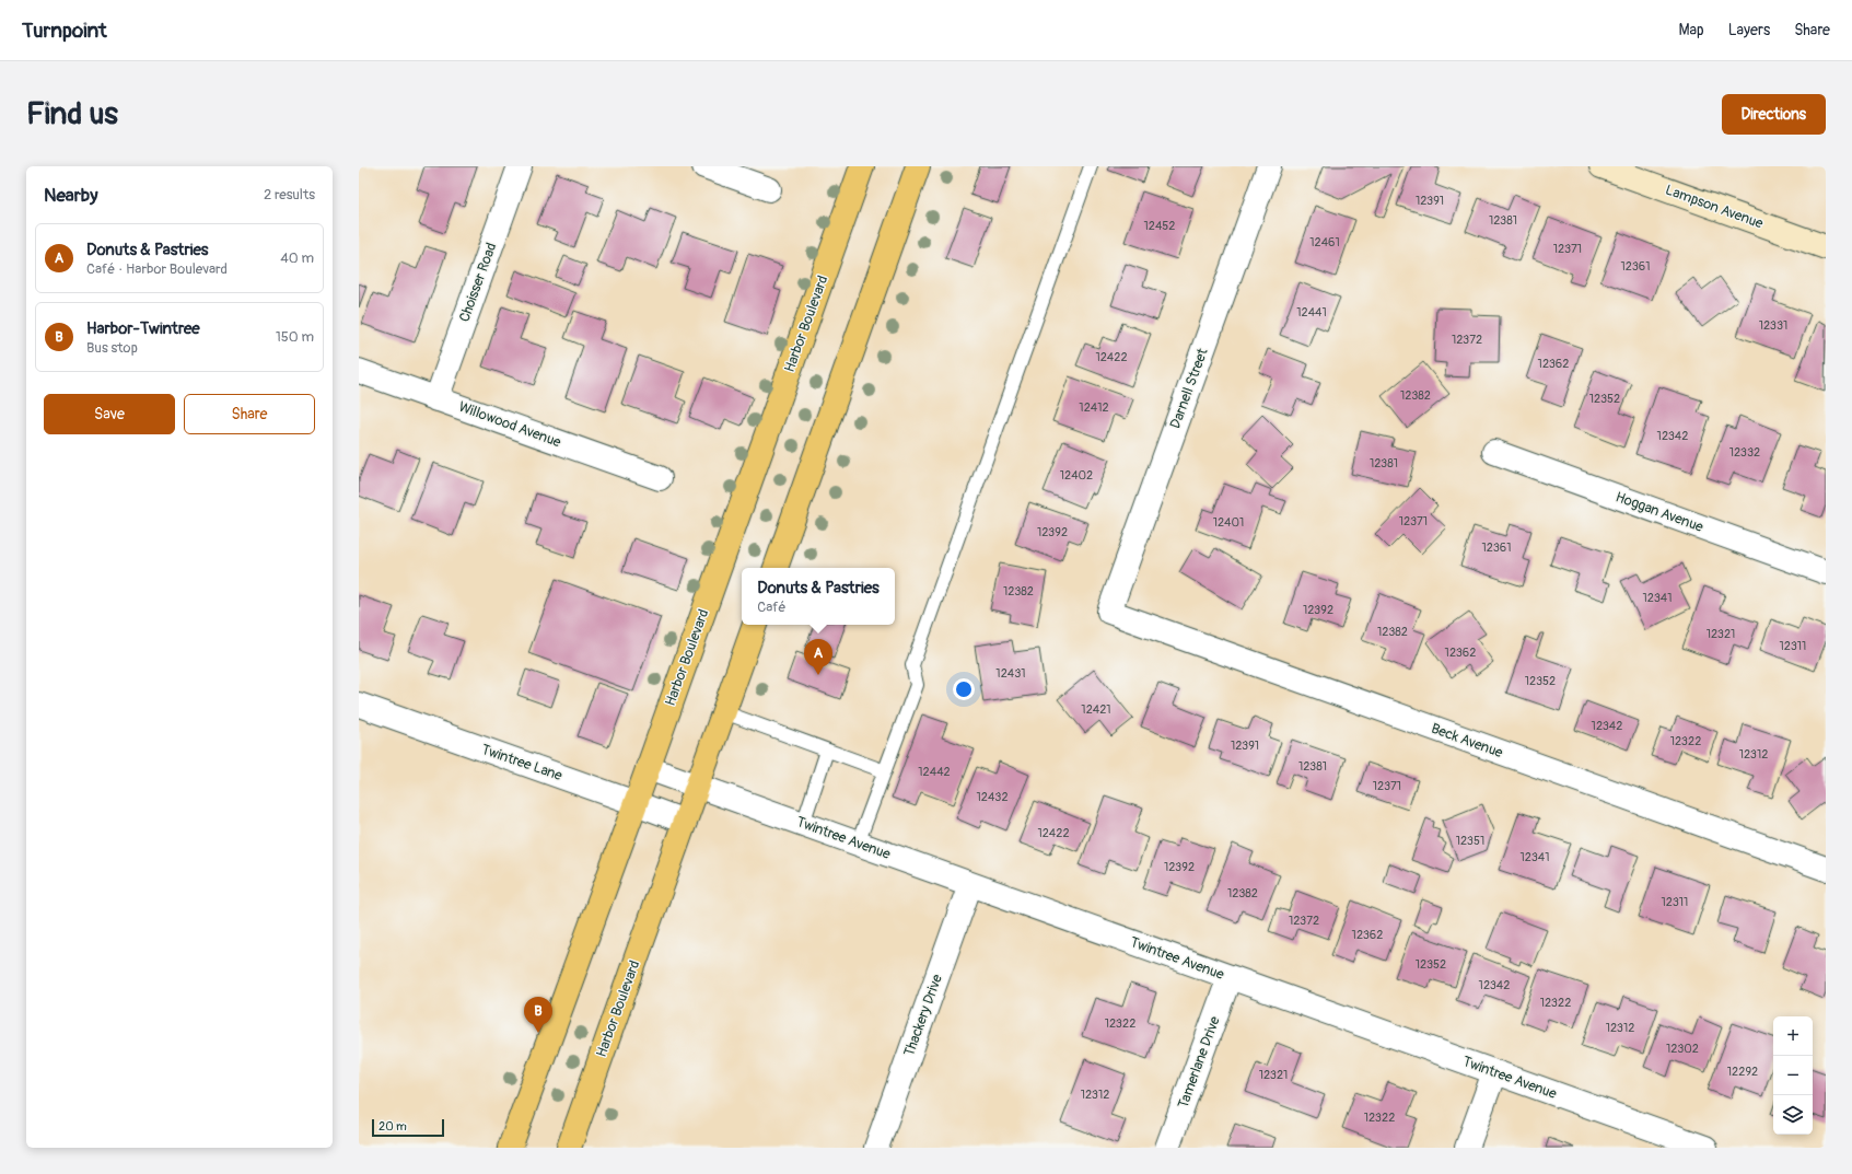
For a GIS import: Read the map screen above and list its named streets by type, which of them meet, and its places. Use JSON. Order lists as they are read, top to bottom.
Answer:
{
  "streets": {
    "main road": ["Harbor Boulevard"],
    "street": [
      "Lampson Avenue",
      "Choisser Road",
      "Darnell Street",
      "Willowood Avenue",
      "Hoggan Avenue",
      "Beck Avenue",
      "Twintree Lane",
      "Twintree Avenue",
      "Thackery Drive",
      "Tamerlane Drive"
    ]
  },
  "crossings": [
    ["Choisser Road", "Willowood Avenue"],
    ["Harbor Boulevard", "Twintree Lane"],
    ["Harbor Boulevard", "Twintree Avenue"],
    ["Darnell Street", "Beck Avenue"],
    ["Twintree Avenue", "Thackery Drive"],
    ["Twintree Avenue", "Tamerlane Drive"]
  ],
  "house_numbers": [
    "12391",
    "12381",
    "12452",
    "12461",
    "12371",
    "12361",
    "12441",
    "12331",
    "12372",
    "12422",
    "12362",
    "12382",
    "12352",
    "12412",
    "12342",
    "12332",
    "12381",
    "12402",
    "12371",
    "12401",
    "12392",
    "12361",
    "12382",
    "12341",
    "12392",
    "12382",
    "12321",
    "12311",
    "12362",
    "12431",
    "12352",
    "12421",
    "12342",
    "12322",
    "12391",
    "12312",
    "12381",
    "12442",
    "12371",
    "12432",
    "12422",
    "12351",
    "12341",
    "12392",
    "12382",
    "12311",
    "12372",
    "12362",
    "12352",
    "12342",
    "12322",
    "12322",
    "12312",
    "12302",
    "12292",
    "12321",
    "12312",
    "12322"
  ],
  "scale_bar": "20 m",
  "page": {
    "header": "Turnpoint",
    "nav": ["Map", "Layers", "Share"],
    "buttons": [
      "Directions",
      ["Save", "Share"]
    ],
    "title": "Find us",
    "heading": ["Nearby", "2 results"],
    "list": [
      {
        "mark": "A",
        "name": "Donuts & Pastries",
        "note": "Café · Harbor Boulevard",
        "value": "40 m"
      },
      {
        "mark": "B",
        "name": "Harbor-Twintree",
        "note": "Bus stop",
        "value": "150 m"
      }
    ],
    "popup": ["Donuts & Pastries", "Café"],
    "pins": ["A", "B"],
    "map_buttons": ["+", "−"],
    "scale": "20 m"
  }
}
